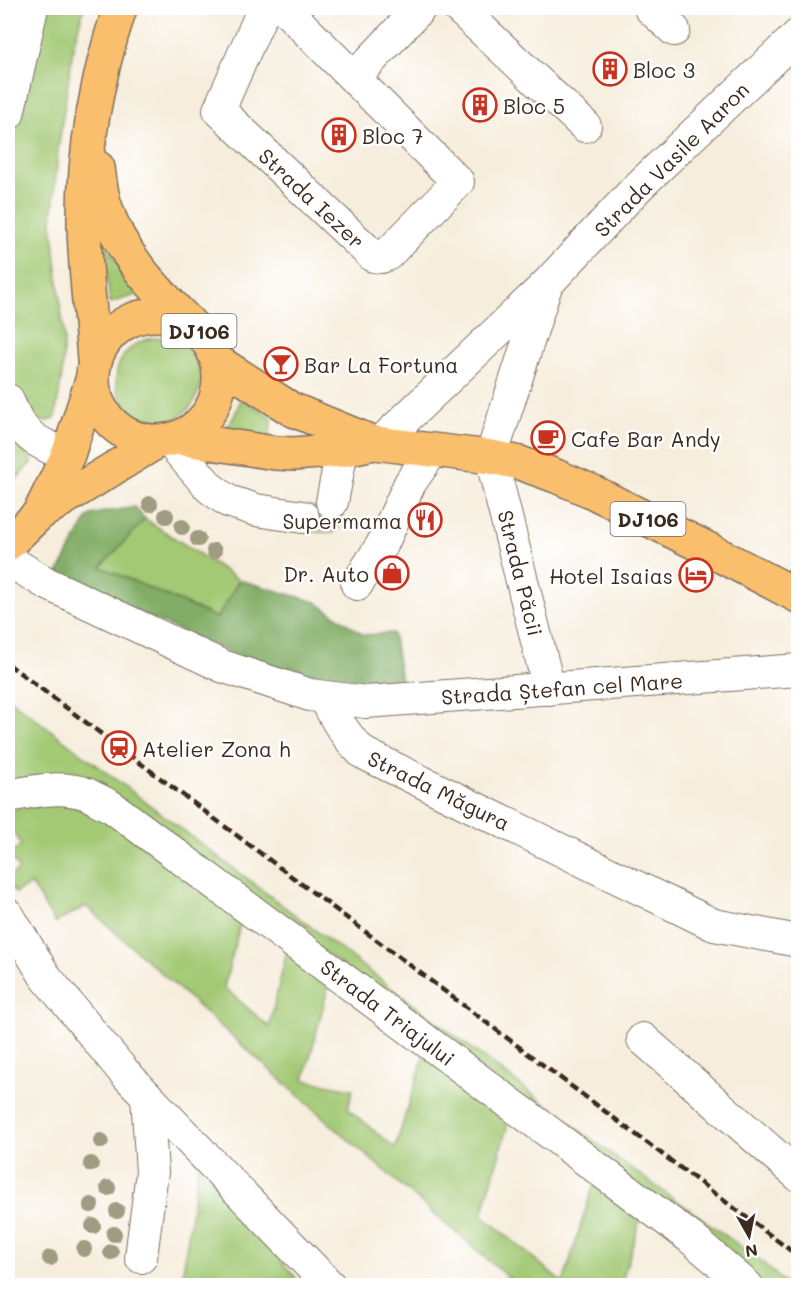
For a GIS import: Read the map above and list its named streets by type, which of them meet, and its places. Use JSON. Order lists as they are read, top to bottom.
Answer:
{
  "streets": {
    "main road": ["DJ106"],
    "street": [
      "Strada Vasile Aaron",
      "Strada Iezer",
      "Strada Păcii",
      "Strada Ștefan cel Mare",
      "Strada Măgura",
      "Strada Triajului"
    ]
  },
  "crossings": [
    ["Strada Vasile Aaron", "DJ106"],
    ["Strada Vasile Aaron", "Strada Păcii"],
    ["DJ106", "Strada Păcii"],
    ["Strada Păcii", "Strada Ștefan cel Mare"],
    ["Strada Ștefan cel Mare", "Strada Măgura"]
  ],
  "places": {
    "building": ["Bloc 3", "Bloc 5", "Bloc 7"],
    "bar": ["Bar La Fortuna"],
    "cafe": ["Cafe Bar Andy"],
    "restaurant": ["Supermama"],
    "shop": ["Dr. Auto"],
    "hotel": ["Hotel Isaias"],
    "station": ["Atelier Zona h"]
  },
  "north": "bottom"
}
